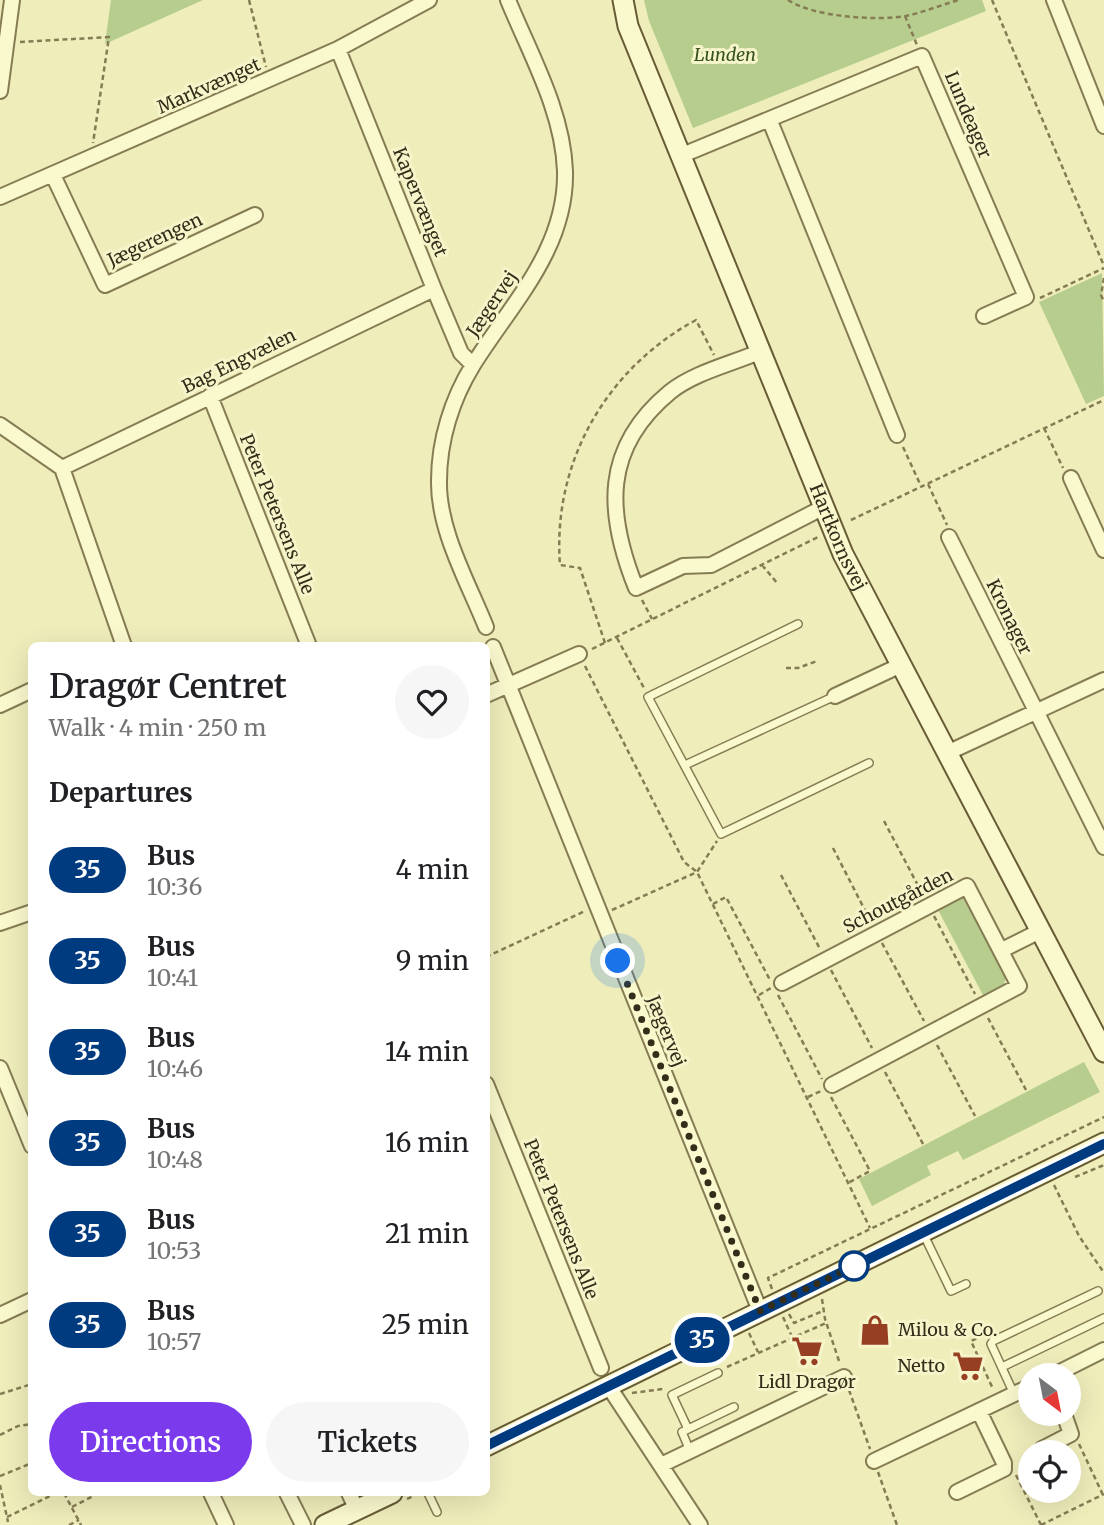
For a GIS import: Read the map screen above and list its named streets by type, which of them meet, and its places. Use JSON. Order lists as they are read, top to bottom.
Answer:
{
  "streets": {
    "street": [
      "Markvænget",
      "Lundeager",
      "Kapervænget",
      "Jægerengen",
      "Jægervej",
      "Bag Engvælen",
      "Peter Petersens Alle",
      "Hartkornsvej",
      "Kronager",
      "Schoutgården"
    ]
  },
  "crossings": [
    ["Markvænget", "Kapervænget"],
    ["Markvænget", "Jægerengen"],
    ["Kapervænget", "Jægervej"],
    ["Kapervænget", "Bag Engvælen"],
    ["Bag Engvælen", "Peter Petersens Alle"]
  ],
  "parks": ["Lunden"],
  "places": {
    "shop": ["Milou & Co."],
    "supermarket": ["Lidl Dragør", "Netto"]
  },
  "lines": ["bus line 35"],
  "north": "bottom right",
  "page": {
    "on_map": "35",
    "heading": [
      ["Dragør Centret", "Walk · 4 min · 250 m"],
      "Departures"
    ],
    "list": [
      {
        "mark": "35",
        "name": "Bus",
        "note": "10:36",
        "value": "4 min"
      },
      {
        "mark": "35",
        "name": "Bus",
        "note": "10:41",
        "value": "9 min"
      },
      {
        "mark": "35",
        "name": "Bus",
        "note": "10:46",
        "value": "14 min"
      },
      {
        "mark": "35",
        "name": "Bus",
        "note": "10:48",
        "value": "16 min"
      },
      {
        "mark": "35",
        "name": "Bus",
        "note": "10:53",
        "value": "21 min"
      },
      {
        "mark": "35",
        "name": "Bus",
        "note": "10:57",
        "value": "25 min"
      }
    ],
    "buttons": ["Directions", "Tickets"]
  }
}
